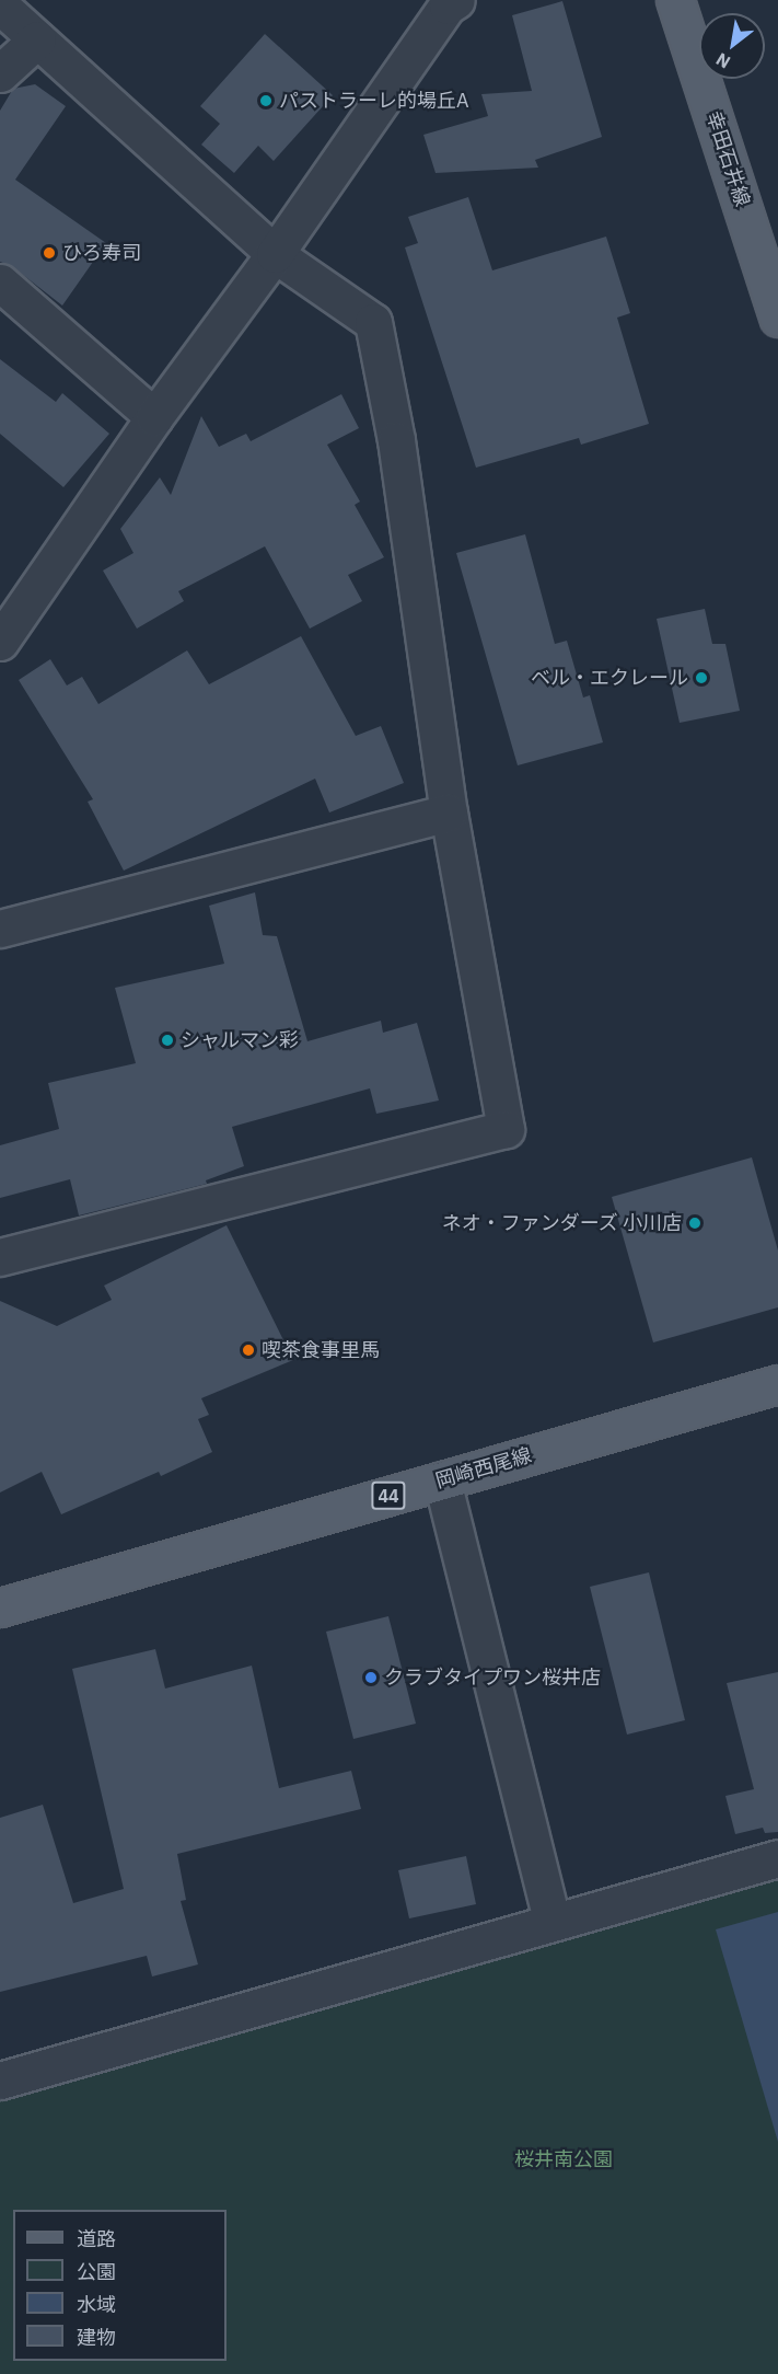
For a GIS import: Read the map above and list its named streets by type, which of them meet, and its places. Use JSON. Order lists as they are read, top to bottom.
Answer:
{
  "streets": {
    "main road": ["幸田石井線", "岡崎西尾線", "44"]
  },
  "parks": ["桜井南公園"],
  "places": [
    "パストラーレ的場丘A",
    "ひろ寿司",
    "ベル・エクレール",
    "シャルマン彩",
    "ネオ・ファンダーズ 小川店",
    "喫茶食事里馬",
    "クラブタイプワン桜井店"
  ],
  "legend": [
    "道路",
    "公園",
    "水域",
    "建物"
  ],
  "north": "bottom left"
}
